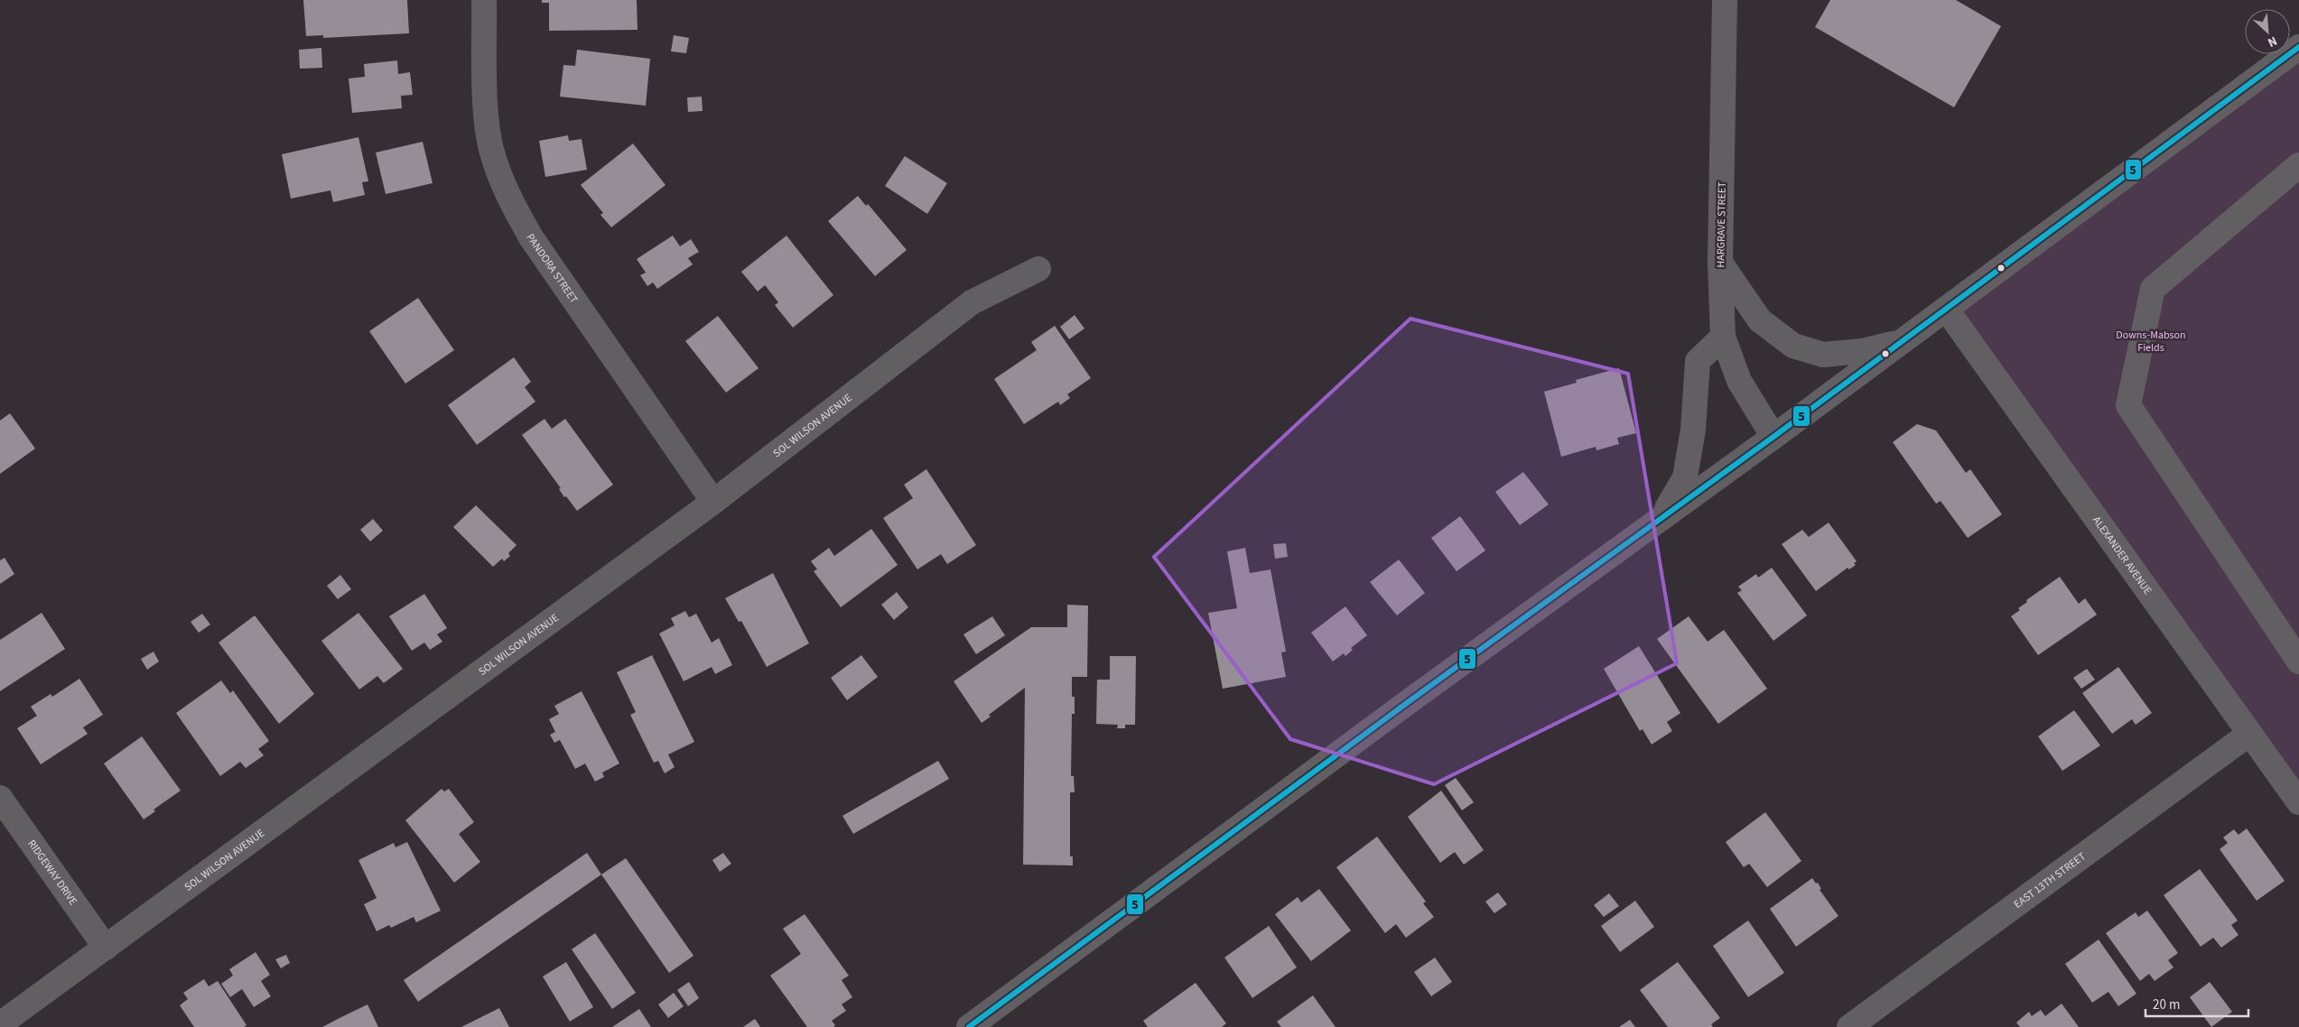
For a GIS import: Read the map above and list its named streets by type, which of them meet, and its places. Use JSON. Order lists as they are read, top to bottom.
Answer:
{
  "streets": {
    "street": [
      "HARGRAVE STREET",
      "PANDORA STREET",
      "SOL WILSON AVENUE",
      "ALEXANDER AVENUE",
      "RIDGEWAY DRIVE",
      "EAST 13TH STREET"
    ]
  },
  "crossings": [
    ["PANDORA STREET", "SOL WILSON AVENUE"],
    ["SOL WILSON AVENUE", "RIDGEWAY DRIVE"],
    ["ALEXANDER AVENUE", "EAST 13TH STREET"]
  ],
  "parks": ["Downs-Mabson Fields"],
  "lines": ["transit line 5"],
  "scale_bar": "20 m",
  "north": "bottom right"
}
